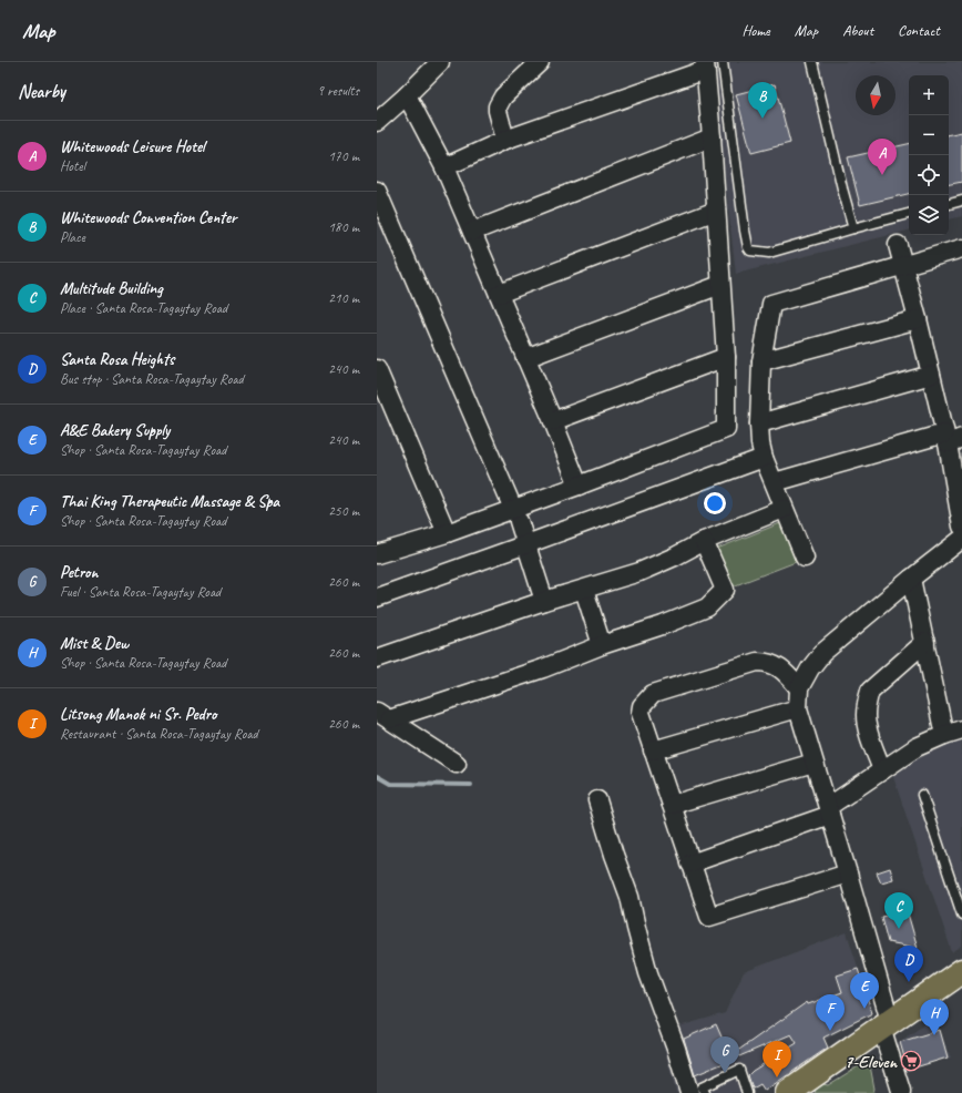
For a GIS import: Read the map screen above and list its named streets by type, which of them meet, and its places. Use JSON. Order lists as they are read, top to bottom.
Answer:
{
  "places": {
    "supermarket": ["7-Eleven"]
  },
  "north": "bottom",
  "page": {
    "header": "Map",
    "nav": [
      "Home",
      "Map",
      "About",
      "Contact"
    ],
    "heading": ["Nearby", "9 results"],
    "map_buttons": ["+", "−"],
    "pins": [
      "B",
      "A",
      "C",
      "D",
      "E",
      "F",
      "H",
      "G",
      "I"
    ],
    "list": [
      {
        "mark": "A",
        "name": "Whitewoods Leisure Hotel",
        "note": "Hotel",
        "value": "170 m"
      },
      {
        "mark": "B",
        "name": "Whitewoods Convention Center",
        "note": "Place",
        "value": "180 m"
      },
      {
        "mark": "C",
        "name": "Multitude Building",
        "note": "Place · Santa Rosa-Tagaytay Road",
        "value": "210 m"
      },
      {
        "mark": "D",
        "name": "Santa Rosa Heights",
        "note": "Bus stop · Santa Rosa-Tagaytay Road",
        "value": "240 m"
      },
      {
        "mark": "E",
        "name": "A&E Bakery Supply",
        "note": "Shop · Santa Rosa-Tagaytay Road",
        "value": "240 m"
      },
      {
        "mark": "F",
        "name": "Thai King Therapeutic Massage & Spa",
        "note": "Shop · Santa Rosa-Tagaytay Road",
        "value": "250 m"
      },
      {
        "mark": "G",
        "name": "Petron",
        "note": "Fuel · Santa Rosa-Tagaytay Road",
        "value": "260 m"
      },
      {
        "mark": "H",
        "name": "Mist & Dew",
        "note": "Shop · Santa Rosa-Tagaytay Road",
        "value": "260 m"
      },
      {
        "mark": "I",
        "name": "Litsong Manok ni Sr. Pedro",
        "note": "Restaurant · Santa Rosa-Tagaytay Road",
        "value": "260 m"
      }
    ]
  }
}
